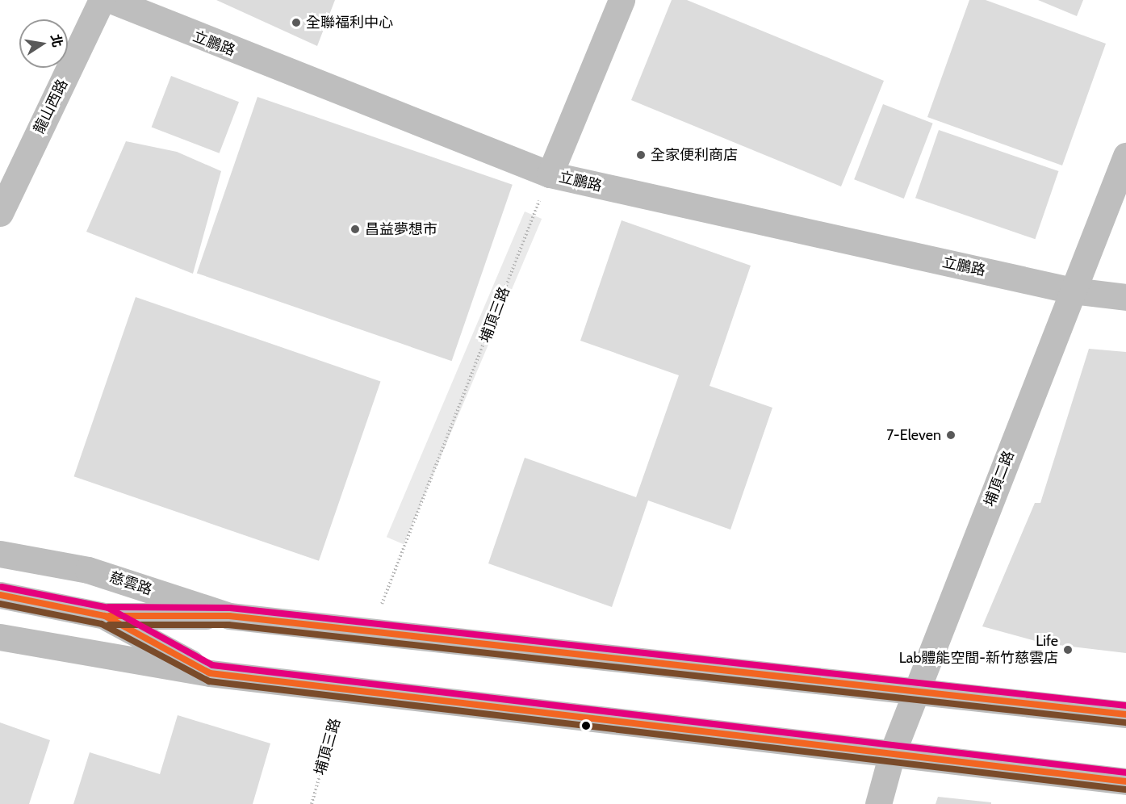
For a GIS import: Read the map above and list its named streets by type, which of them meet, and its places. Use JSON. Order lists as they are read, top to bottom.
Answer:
{
  "streets": {
    "main road": ["慈雲路"],
    "street": ["立鵬路", "龍山西路", "埔頂二路"],
    "path": ["埔頂三路"]
  },
  "crossings": [
    ["立鵬路", "埔頂三路"],
    ["立鵬路", "埔頂二路"],
    ["埔頂三路", "慈雲路"],
    ["埔頂二路", "慈雲路"]
  ],
  "places": [
    "全聯福利中心",
    "全家便利商店",
    "昌益夢想市",
    "7-Eleven",
    "Life Lab體能空間-新竹慈雲店"
  ],
  "north": "right"
}
